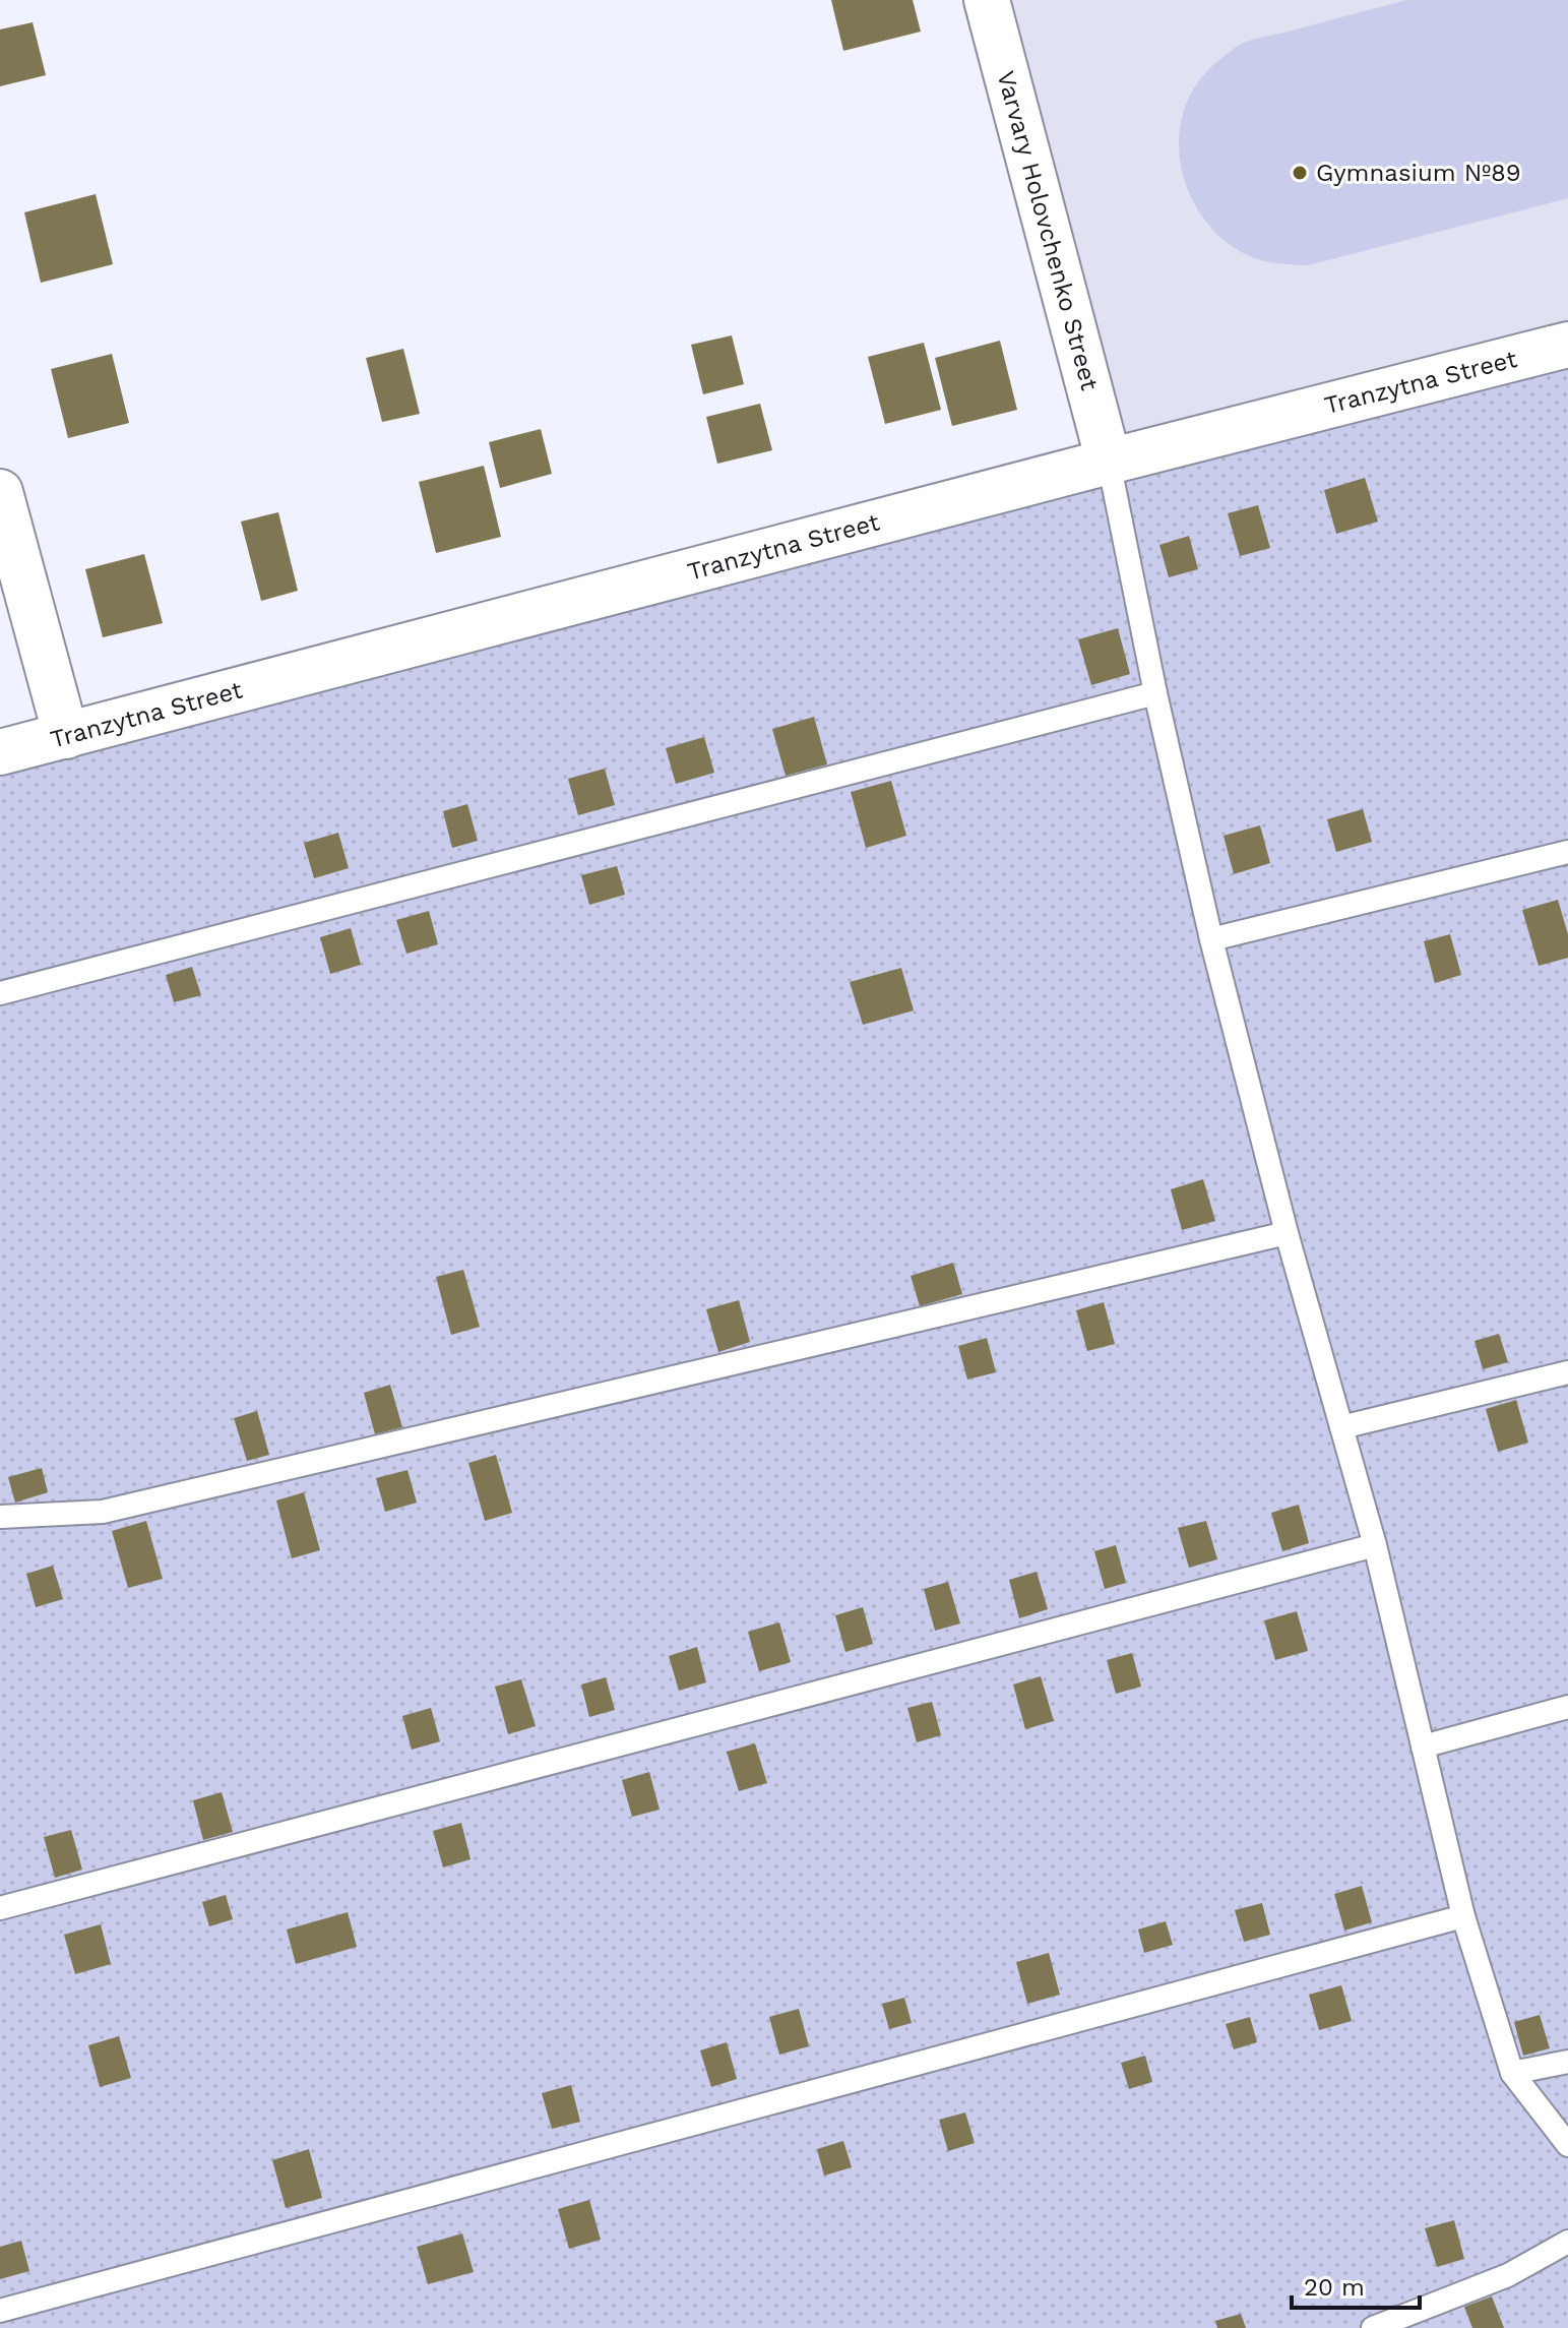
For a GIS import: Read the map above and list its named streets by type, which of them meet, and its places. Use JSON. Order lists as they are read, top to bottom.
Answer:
{
  "streets": {
    "street": ["Varvary Holovchenko Street", "Tranzytna Street"]
  },
  "crossings": [
    ["Varvary Holovchenko Street", "Tranzytna Street"]
  ],
  "places": ["Gymnasium №89"],
  "scale_bar": "20 m"
}
